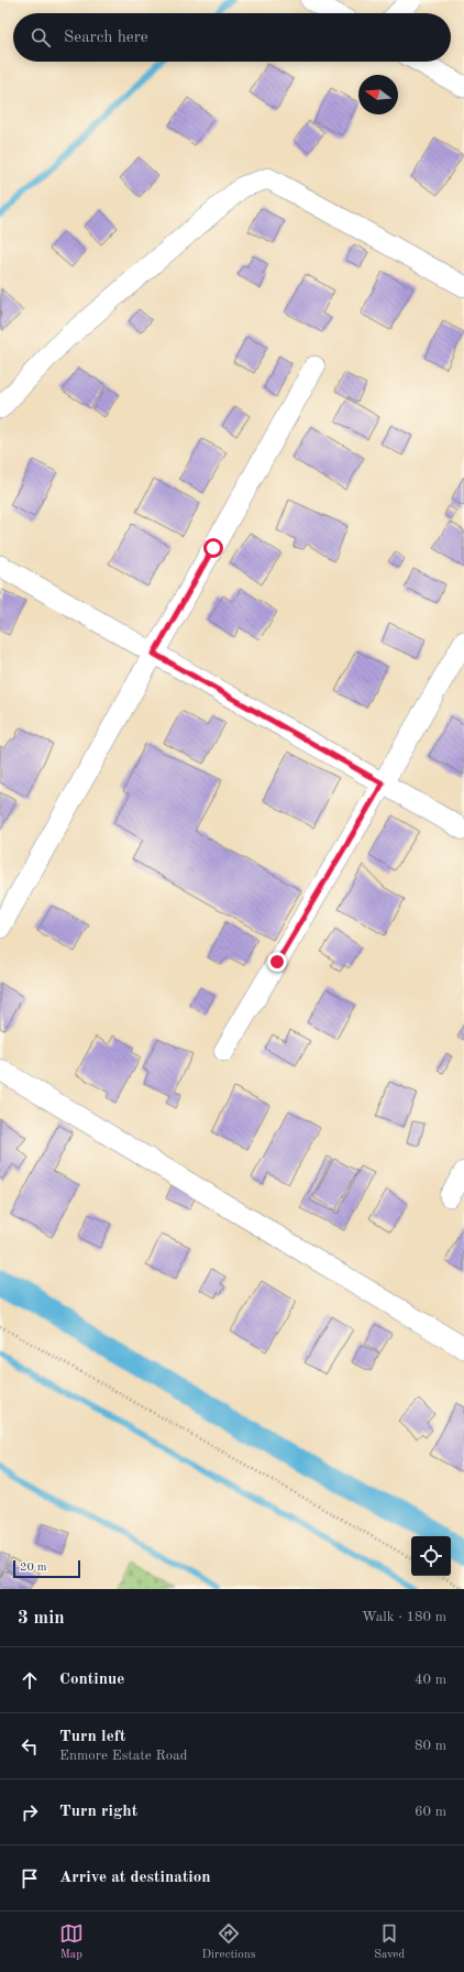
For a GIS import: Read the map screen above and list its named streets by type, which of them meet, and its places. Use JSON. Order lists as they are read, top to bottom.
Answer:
{
  "scale_bar": "20 m",
  "north": "left",
  "page": {
    "search": "Search here",
    "scale": "20 m",
    "heading": ["3 min", "Walk · 180 m"],
    "list": [
      ["Continue", "40 m"],
      ["Turn left", "Enmore Estate Road", "80 m"],
      ["Turn right", "60 m"],
      "Arrive at destination"
    ],
    "nav": ["Map", "Directions", "Saved"]
  }
}
